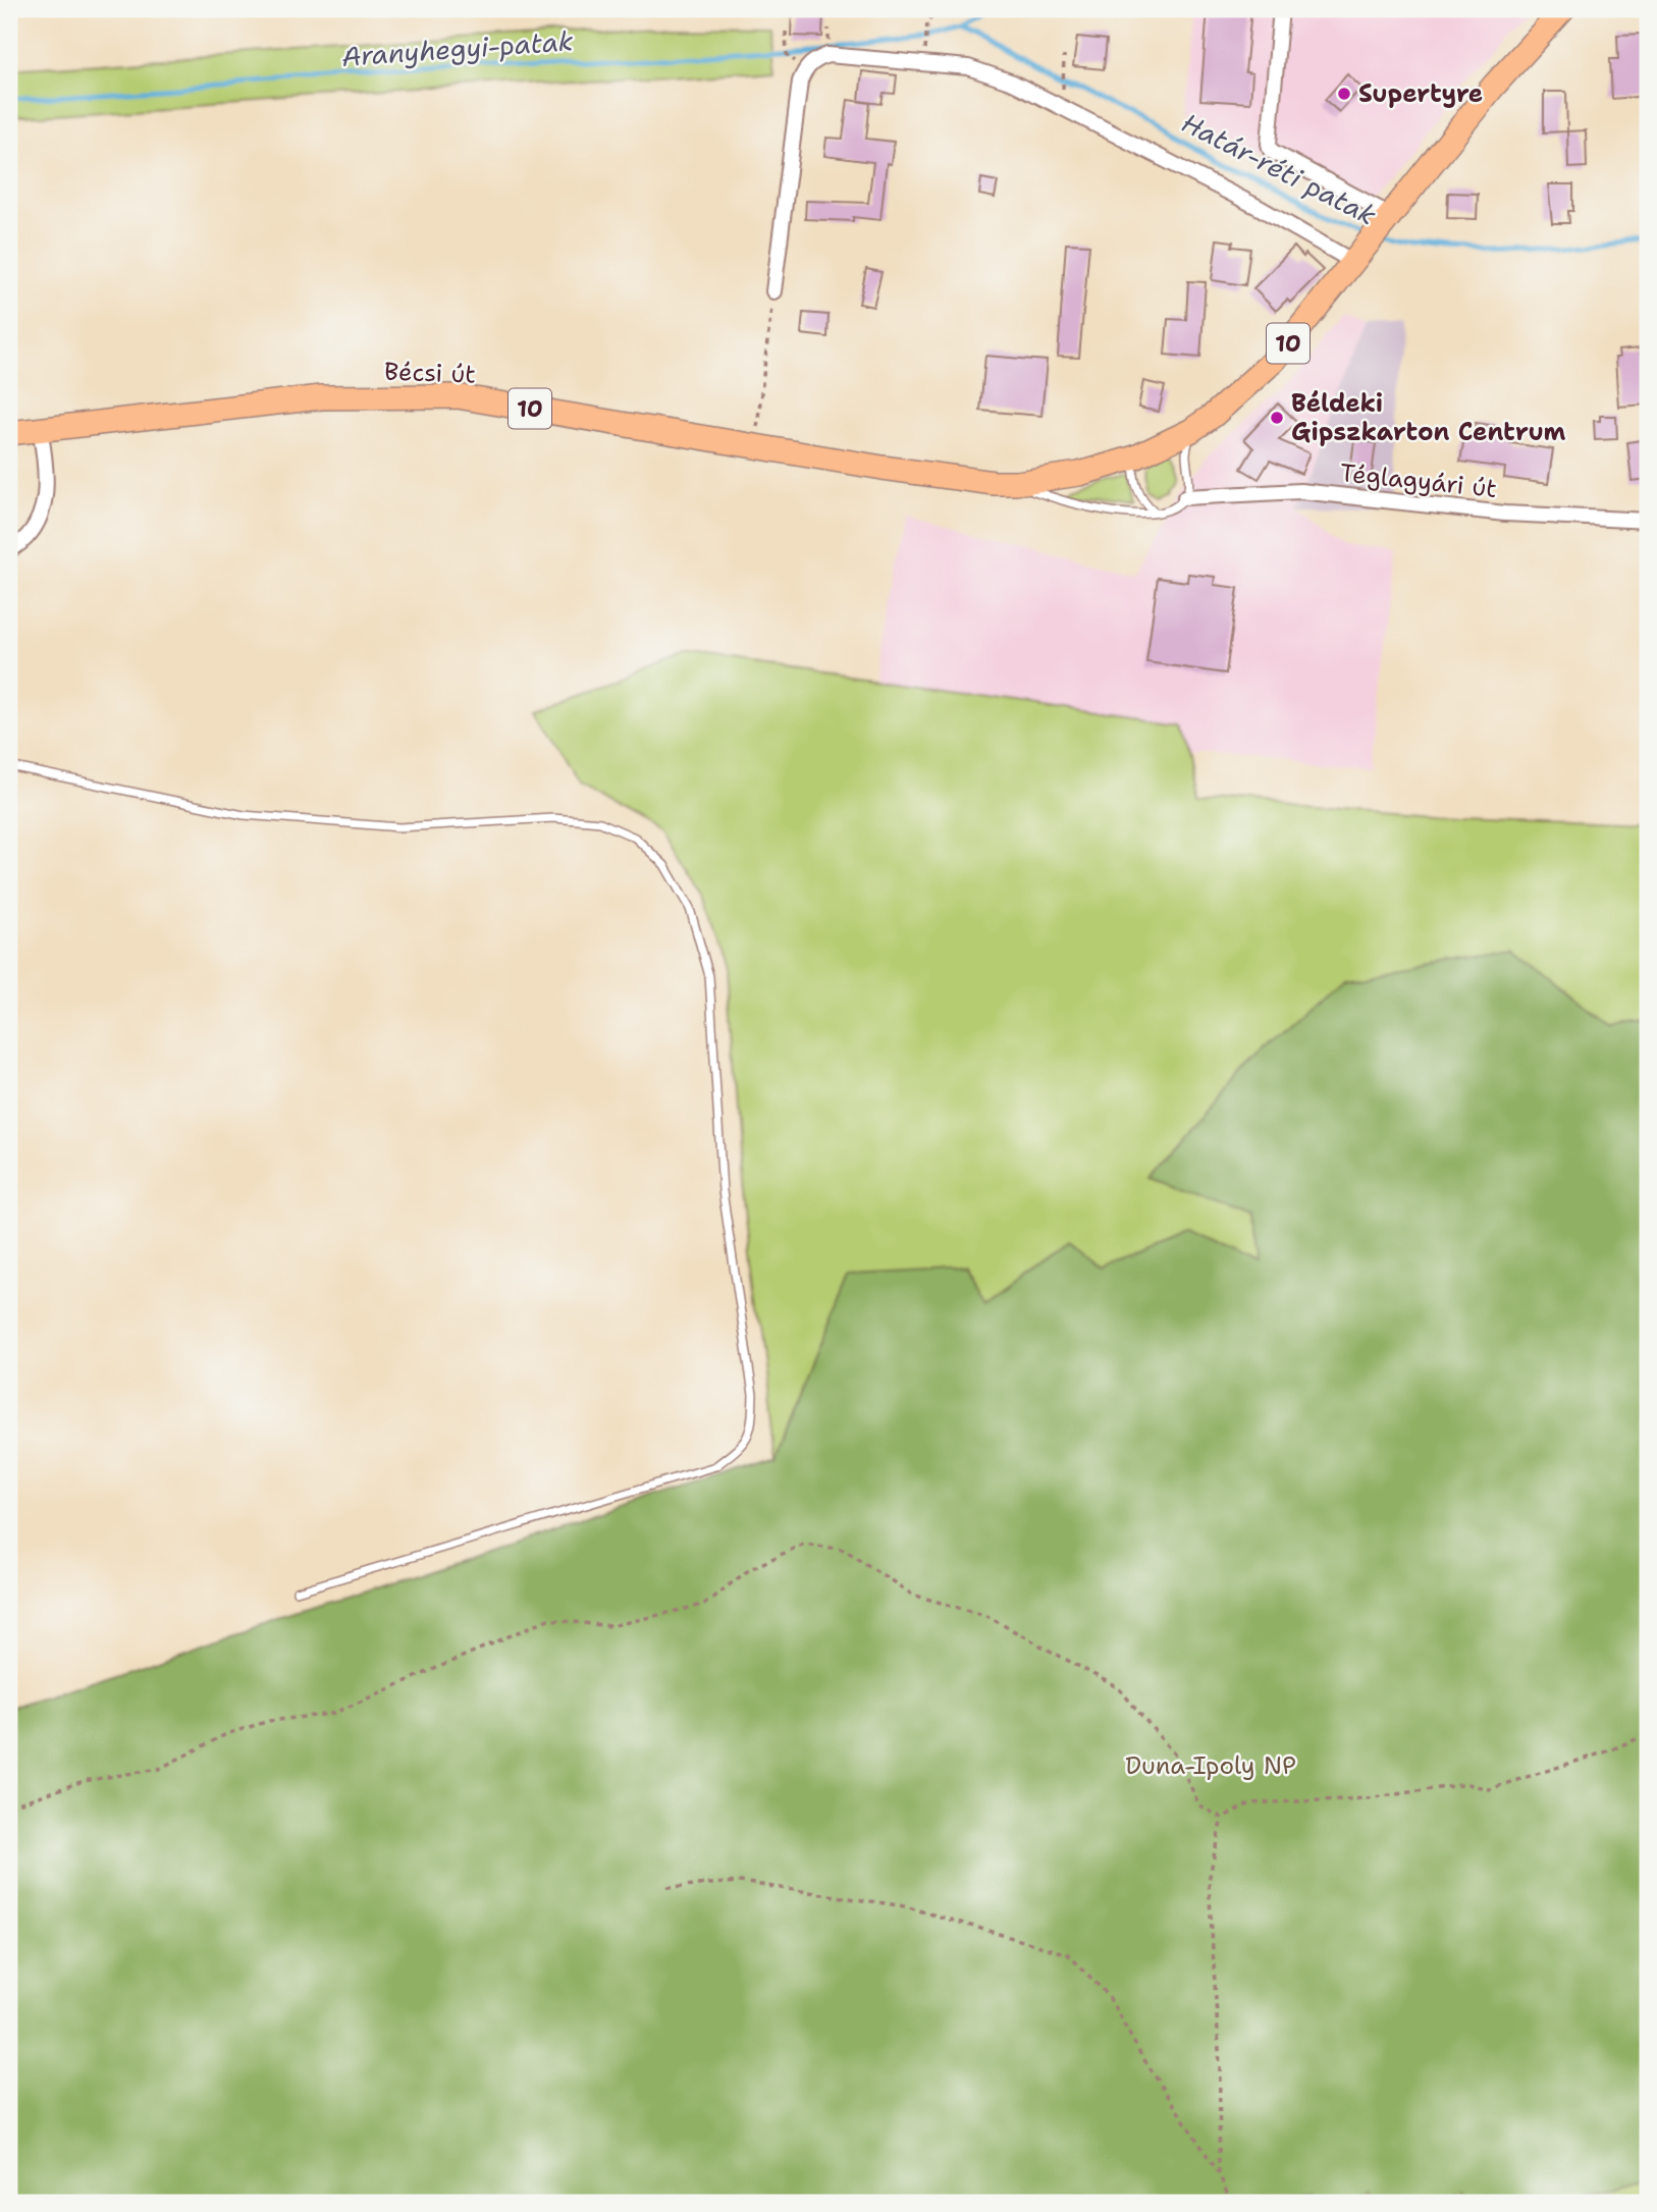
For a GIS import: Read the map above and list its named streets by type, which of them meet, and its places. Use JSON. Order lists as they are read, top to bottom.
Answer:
{
  "streets": {
    "main road": ["10", "Bécsi út"],
    "street": ["Téglagyári út"]
  },
  "crossings": [
    ["10", "Bécsi út"],
    ["10", "Téglagyári út"]
  ],
  "water": ["Aranyhegyi-patak", "Határ-réti patak"],
  "parks": ["Duna-Ipoly NP"],
  "places": ["Supertyre", "Béldeki Gipszkarton Centrum"]
}
